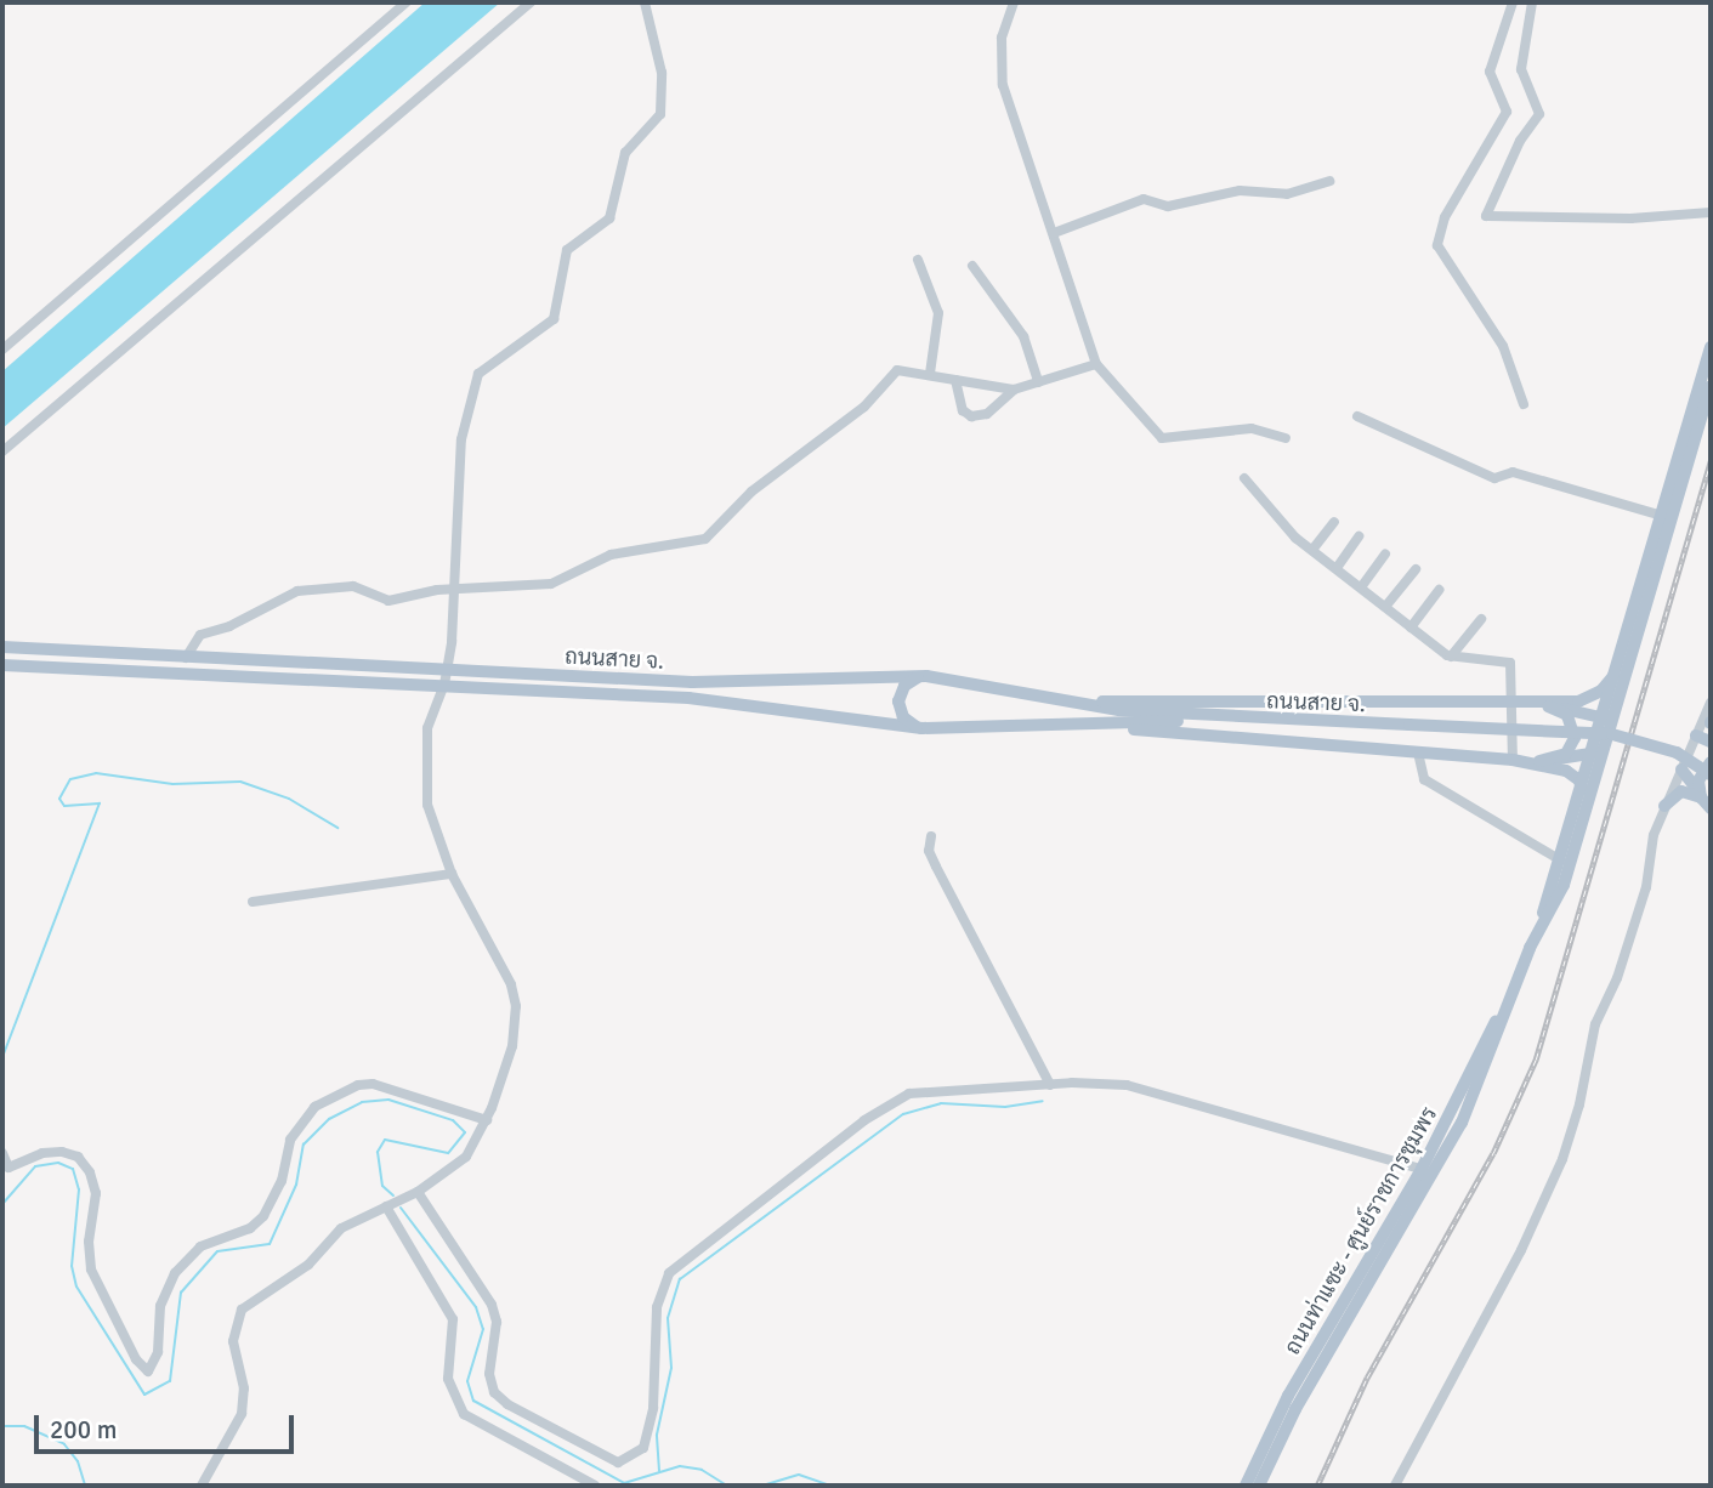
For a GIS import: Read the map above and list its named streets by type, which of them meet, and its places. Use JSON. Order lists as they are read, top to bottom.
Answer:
{
  "streets": {
    "main road": ["ถนนสาย จ.", "ถนนท่าแซะ - ศูนย์ราชการชุมพร"]
  },
  "scale_bar": "200 m"
}
